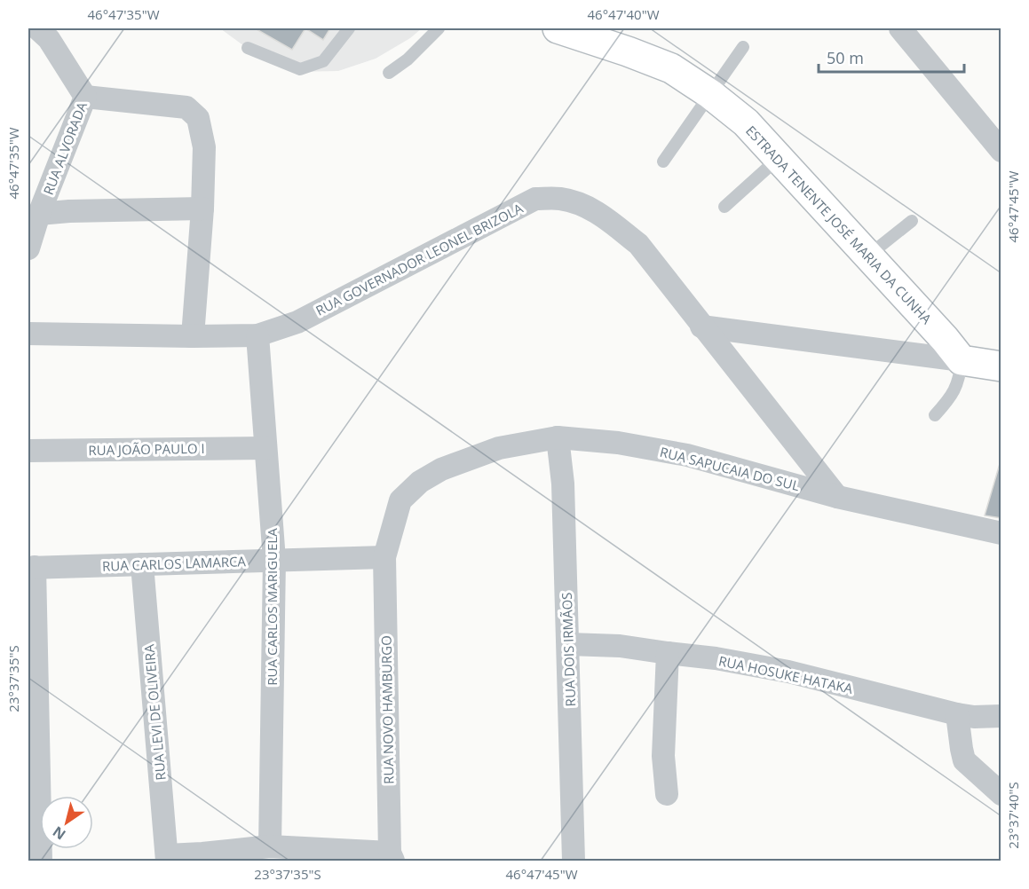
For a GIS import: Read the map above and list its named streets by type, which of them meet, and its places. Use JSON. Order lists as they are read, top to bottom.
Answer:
{
  "streets": {
    "main road": ["ESTRADA TENENTE JOSÉ MARIA DA CUNHA"],
    "street": [
      "RUA ALVORADA",
      "RUA GOVERNADOR LEONEL BRIZOLA",
      "RUA JOÃO PAULO I",
      "RUA SAPUCAIA DO SUL",
      "RUA CARLOS LAMARCA",
      "RUA CARLOS MARIGUELA",
      "RUA DOIS IRMÃOS",
      "RUA HOSUKE HATAKA",
      "RUA NOVO HAMBURGO",
      "RUA LEVI DE OLIVEIRA"
    ]
  },
  "crossings": [
    ["RUA GOVERNADOR LEONEL BRIZOLA", "RUA SAPUCAIA DO SUL"],
    ["RUA GOVERNADOR LEONEL BRIZOLA", "RUA CARLOS MARIGUELA"],
    ["RUA JOÃO PAULO I", "RUA CARLOS MARIGUELA"],
    ["RUA SAPUCAIA DO SUL", "RUA CARLOS LAMARCA"],
    ["RUA SAPUCAIA DO SUL", "RUA DOIS IRMÃOS"],
    ["RUA SAPUCAIA DO SUL", "RUA NOVO HAMBURGO"],
    ["RUA CARLOS LAMARCA", "RUA CARLOS MARIGUELA"],
    ["RUA CARLOS LAMARCA", "RUA NOVO HAMBURGO"],
    ["RUA CARLOS LAMARCA", "RUA LEVI DE OLIVEIRA"],
    ["RUA DOIS IRMÃOS", "RUA HOSUKE HATAKA"]
  ],
  "scale_bar": "50 m",
  "north": "bottom left",
  "coordinates": [
    "46°47'35\"W",
    "46°47'40\"W",
    "46°47'45\"W",
    "23°37'35\"S",
    "23°37'40\"S"
  ]
}
